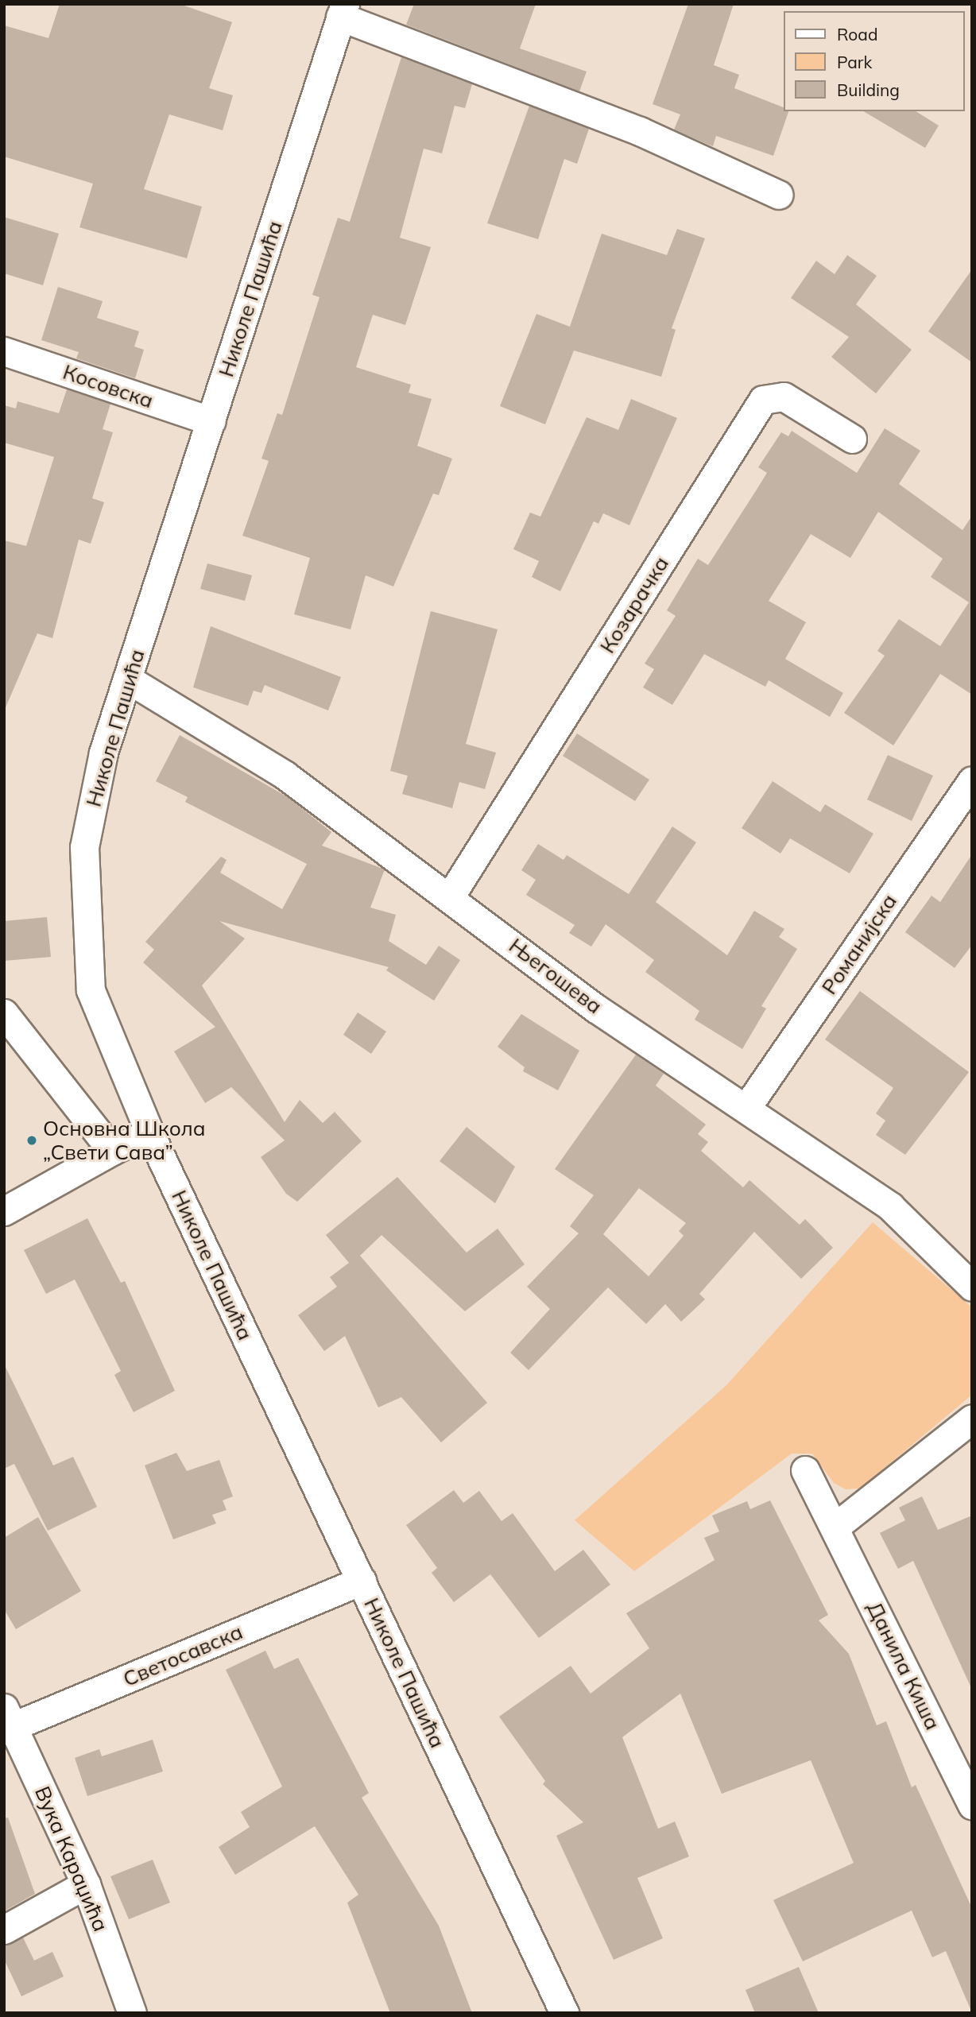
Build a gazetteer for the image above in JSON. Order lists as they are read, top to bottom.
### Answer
{
  "streets": {
    "street": [
      "Николе Пашића",
      "Косовска",
      "Козарачка",
      "Романијска",
      "Његошева",
      "Светосавска",
      "Данила Киша",
      "Вука Караџића"
    ]
  },
  "crossings": [
    ["Николе Пашића", "Косовска"],
    ["Николе Пашића", "Његошева"],
    ["Николе Пашића", "Светосавска"],
    ["Козарачка", "Његошева"],
    ["Романијска", "Његошева"],
    ["Светосавска", "Вука Караџића"]
  ],
  "places": ["Основна Школа „Свети Сава”"],
  "legend": ["Road", "Park", "Building"]
}
